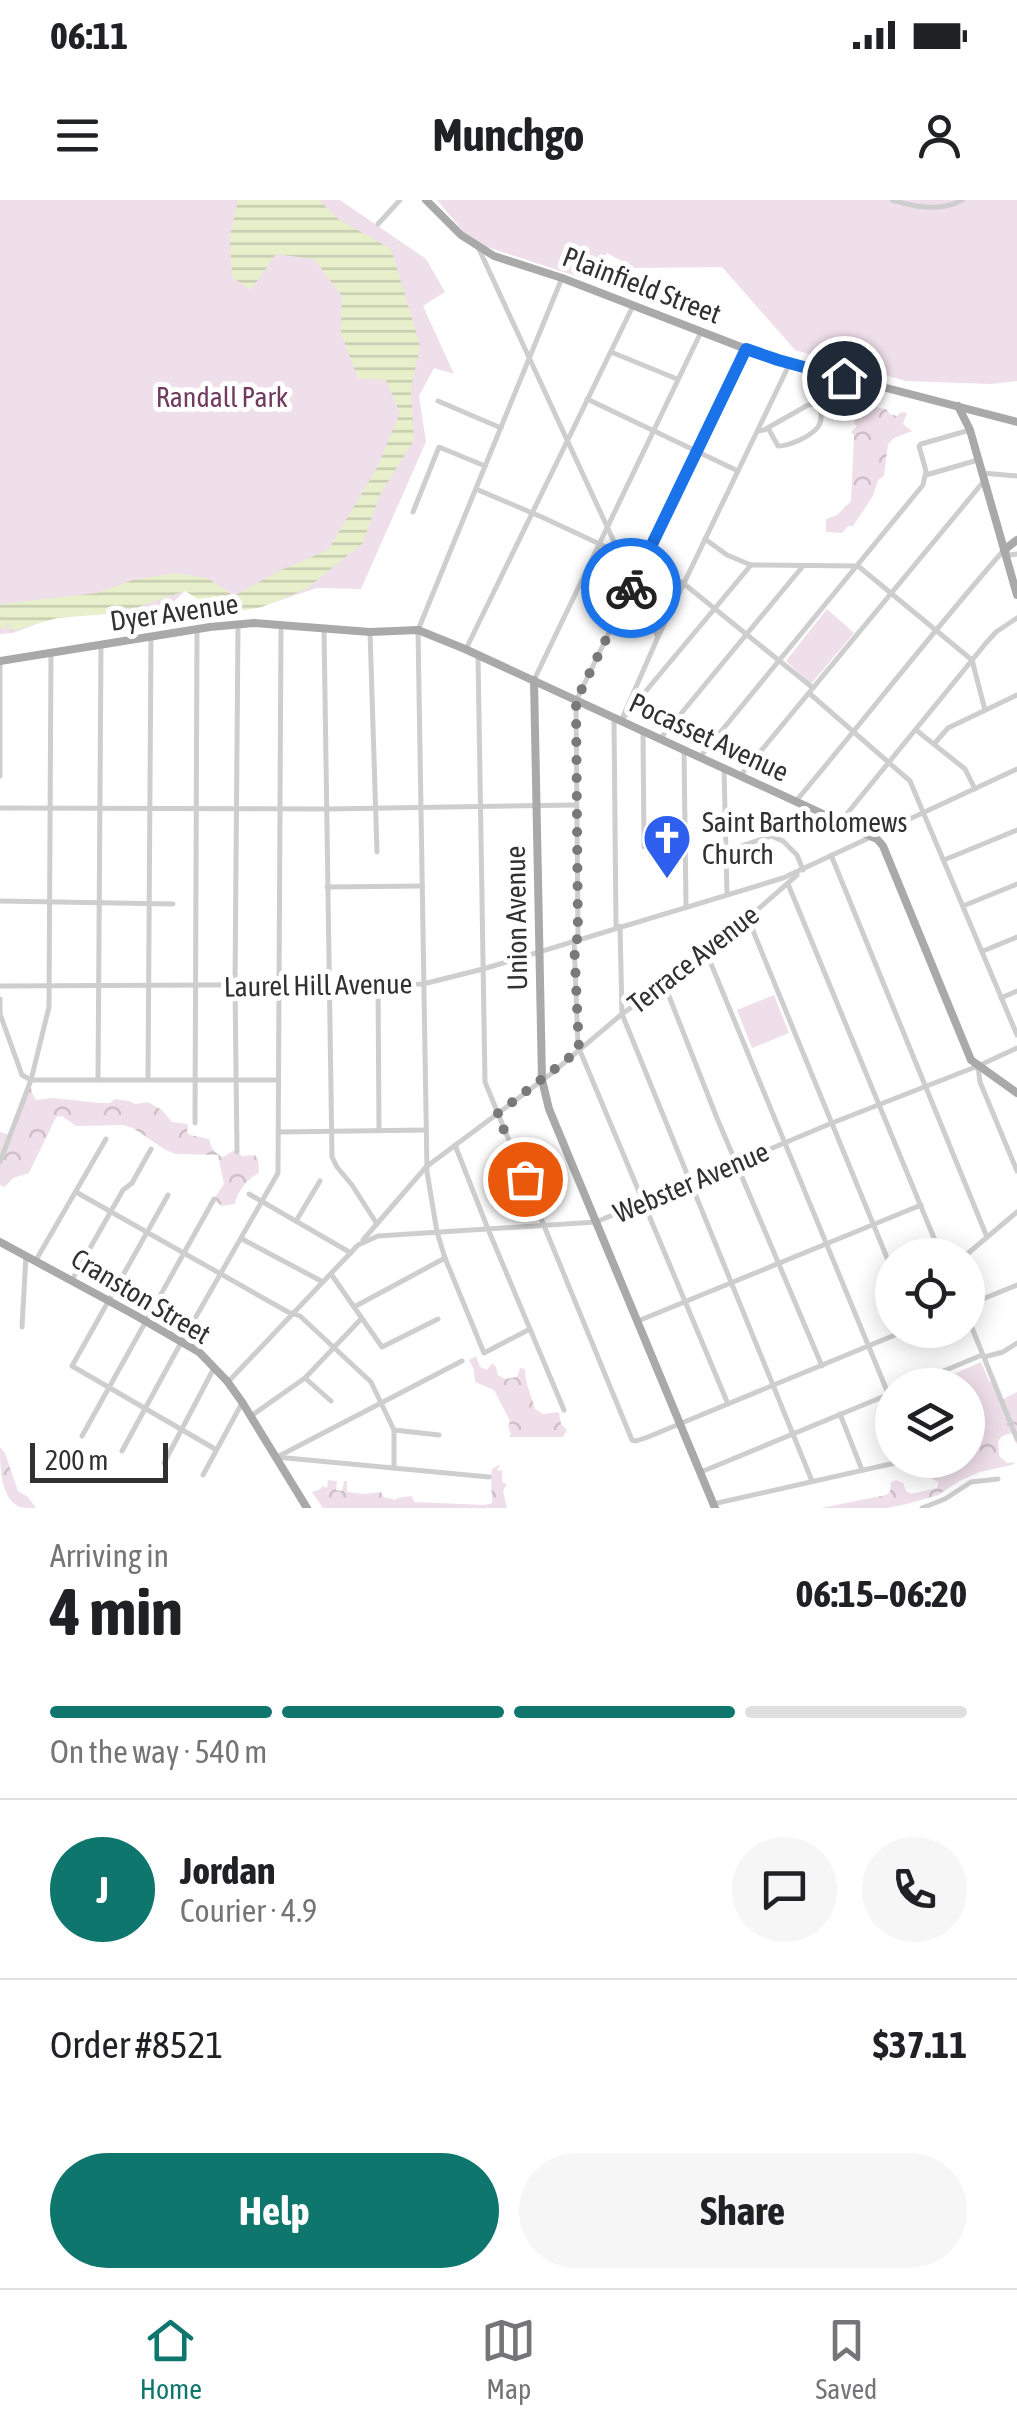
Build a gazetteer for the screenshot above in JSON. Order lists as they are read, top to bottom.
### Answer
{
  "streets": {
    "main road": [
      "Plainfield Street",
      "Dyer Avenue",
      "Pocasset Avenue",
      "Union Avenue",
      "Cranston Street"
    ],
    "street": ["Terrace Avenue", "Laurel Hill Avenue", "Webster Avenue"]
  },
  "crossings": [
    ["Plainfield Street", "Union Avenue"],
    ["Dyer Avenue", "Pocasset Avenue"],
    ["Pocasset Avenue", "Union Avenue"],
    ["Pocasset Avenue", "Laurel Hill Avenue"],
    ["Union Avenue", "Terrace Avenue"],
    ["Union Avenue", "Laurel Hill Avenue"],
    ["Union Avenue", "Webster Avenue"],
    ["Terrace Avenue", "Laurel Hill Avenue"],
    ["Terrace Avenue", "Webster Avenue"]
  ],
  "parks": ["Randall Park"],
  "places": {
    "church": ["Saint Bartholomews Church"]
  },
  "scale_bar": "200 m",
  "page": {
    "status": "06:11",
    "header": "Munchgo",
    "scale": "200 m",
    "heading": ["4 min", "Arriving in", "06:15–06:20"],
    "panel": [
      "Jordan",
      "Courier · 4.9",
      "Order #8521",
      "$37.11"
    ],
    "bar": "On the way · 540 m",
    "round": "J",
    "buttons": ["Help", "Share"],
    "tabs": ["Home", "Map", "Saved"]
  }
}
